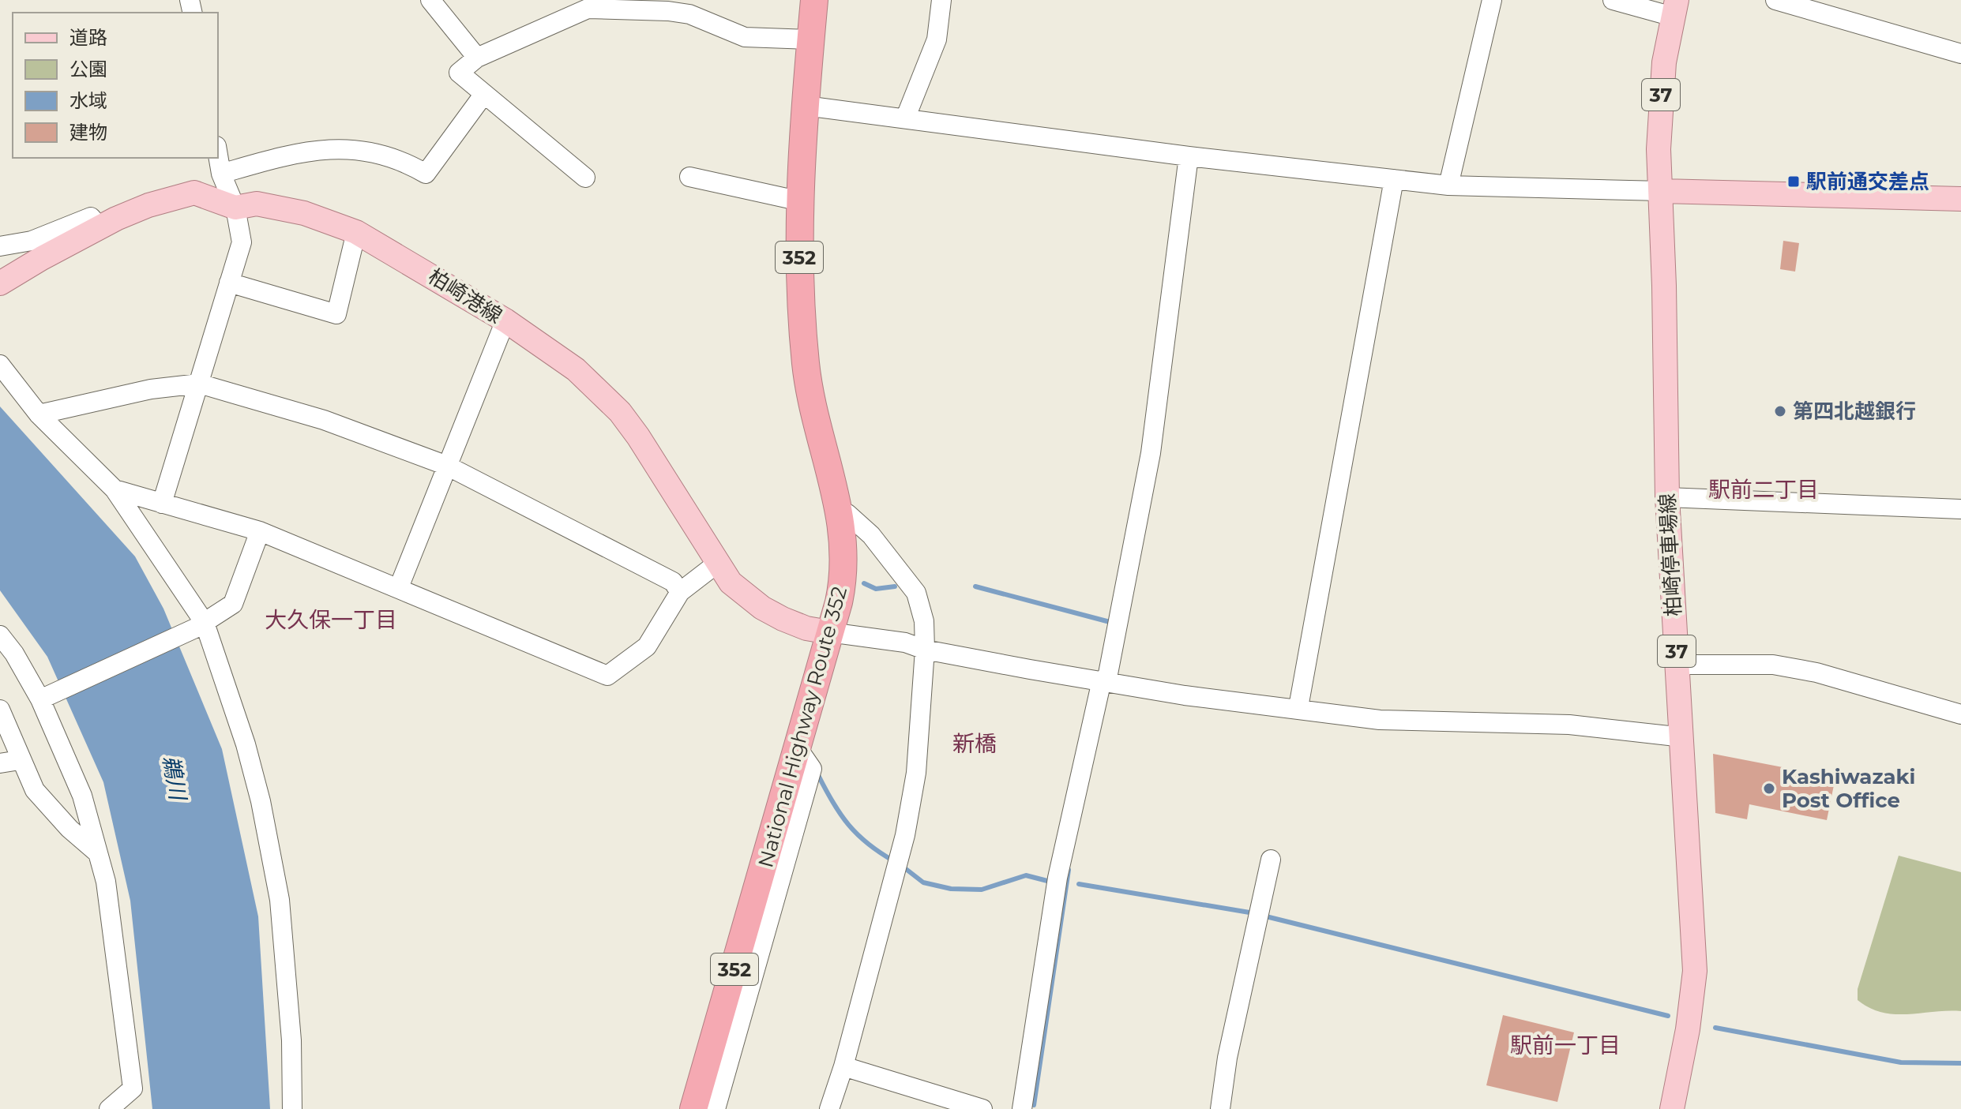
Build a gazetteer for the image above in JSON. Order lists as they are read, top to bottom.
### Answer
{
  "streets": {
    "highway": ["352", "National Highway Route 352"],
    "main road": ["37", "柏崎港線", "柏崎停車場線"]
  },
  "crossings": [
    ["柏崎港線", "National Highway Route 352"]
  ],
  "districts": [
    "駅前二丁目",
    "大久保一丁目",
    "新橋",
    "駅前一丁目"
  ],
  "water": ["鵜川"],
  "places": {
    "transit": ["駅前通交差点"],
    "other": ["第四北越銀行", "Kashiwazaki Post Office"]
  },
  "legend": [
    "道路",
    "公園",
    "水域",
    "建物"
  ]
}
